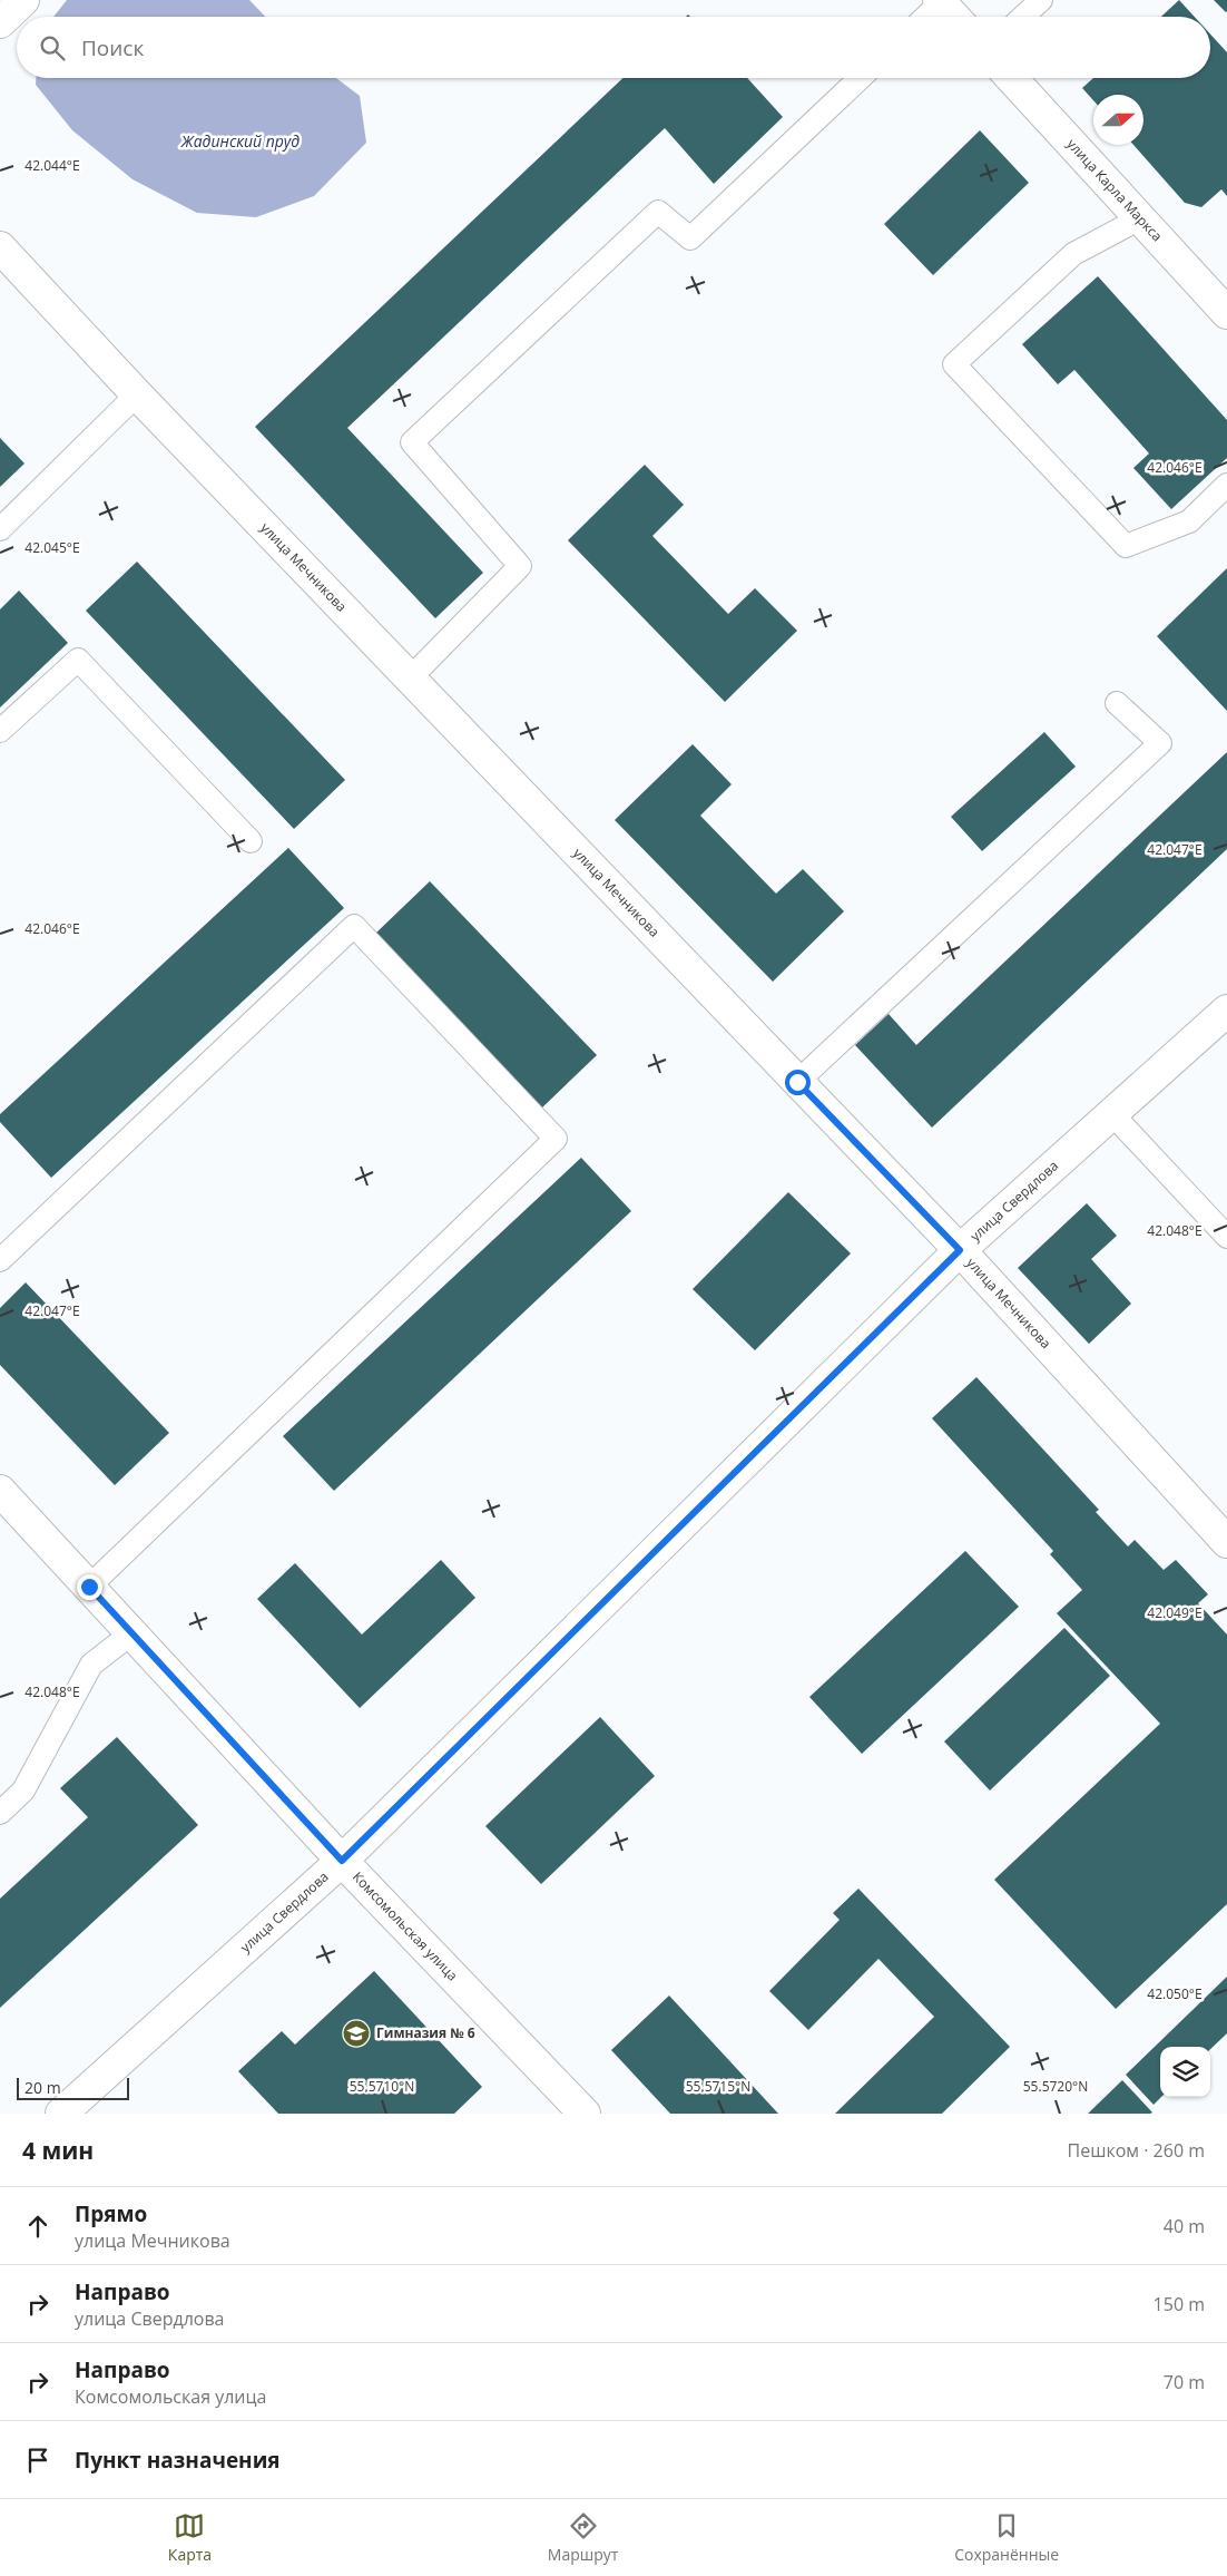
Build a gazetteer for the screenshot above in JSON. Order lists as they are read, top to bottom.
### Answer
{
  "streets": {
    "street": [
      "улица Карла Маркса",
      "улица Мечникова",
      "улица Свердлова",
      "Комсомольская улица"
    ]
  },
  "crossings": [
    ["улица Мечникова", "улица Свердлова"],
    ["улица Свердлова", "Комсомольская улица"]
  ],
  "water": ["Жадинский пруд"],
  "places": {
    "school or university": ["Гимназия № 6"]
  },
  "scale_bar": "20 m",
  "north": "right",
  "page": {
    "search": "Поиск",
    "scale": "20 m",
    "heading": ["4 мин", "Пешком · 260 m"],
    "list": [
      ["Прямо", "улица Мечникова", "40 m"],
      ["Направо", "улица Свердлова", "150 m"],
      ["Направо", "Комсомольская улица", "70 m"],
      "Пункт назначения"
    ],
    "nav": ["Карта", "Маршрут", "Сохранённые"]
  },
  "coordinates": [
    "42.044°E",
    "42.046°E",
    "42.045°E",
    "42.047°E",
    "42.048°E",
    "42.049°E",
    "42.050°E",
    "55.5710°N",
    "55.5715°N",
    "55.5720°N"
  ]
}
